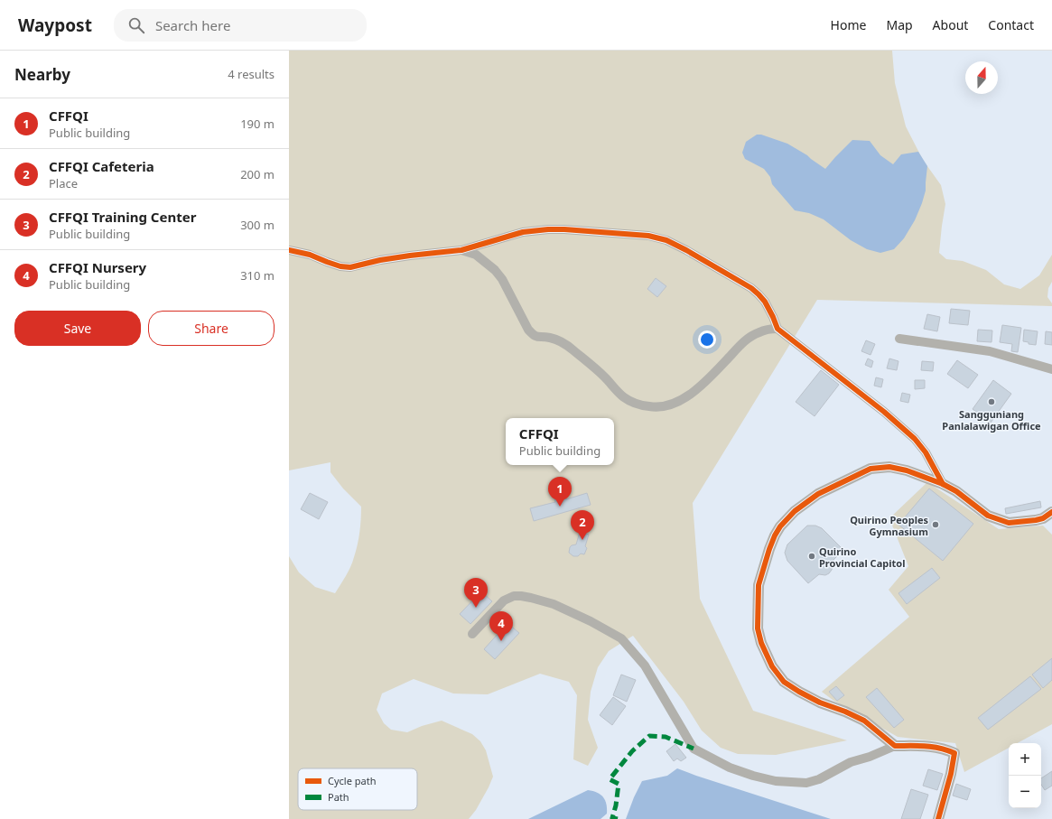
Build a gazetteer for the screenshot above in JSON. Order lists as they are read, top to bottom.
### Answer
{
  "places": ["Sangguniang Panlalawigan Office", "Quirino Peoples Gymnasium", "Quirino Provincial Capitol"],
  "legend": ["Cycle path", "Path"],
  "north": "top",
  "page": {
    "header": "Waypost",
    "search": "Search here",
    "nav": [
      "Home",
      "Map",
      "About",
      "Contact"
    ],
    "heading": ["Nearby", "4 results"],
    "list": [
      {
        "mark": "1",
        "name": "CFFQI",
        "note": "Public building",
        "value": "190 m"
      },
      {
        "mark": "2",
        "name": "CFFQI Cafeteria",
        "note": "Place",
        "value": "200 m"
      },
      {
        "mark": "3",
        "name": "CFFQI Training Center",
        "note": "Public building",
        "value": "300 m"
      },
      {
        "mark": "4",
        "name": "CFFQI Nursery",
        "note": "Public building",
        "value": "310 m"
      }
    ],
    "buttons": ["Save", "Share"],
    "popup": ["CFFQI", "Public building"],
    "pins": [
      "1",
      "2",
      "3",
      "4"
    ],
    "map_buttons": ["+", "−"]
  }
}
